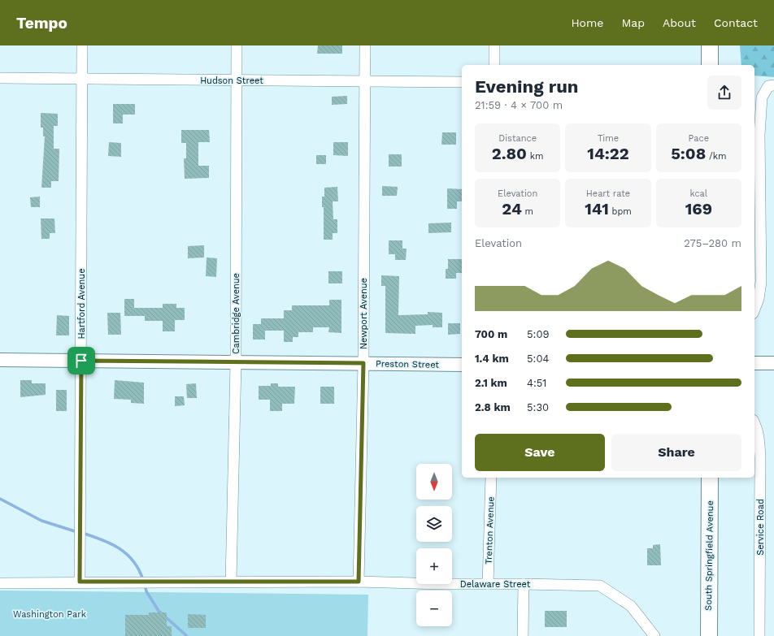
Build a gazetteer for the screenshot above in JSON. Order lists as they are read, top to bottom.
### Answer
{
  "streets": {
    "main road": ["South Springfield Avenue"],
    "street": [
      "Hudson Street",
      "Hartford Avenue",
      "Cambridge Avenue",
      "Newport Avenue",
      "Preston Street",
      "Service Road",
      "Trenton Avenue",
      "Delaware Street"
    ]
  },
  "crossings": [
    ["Hudson Street", "Hartford Avenue"],
    ["Hudson Street", "Cambridge Avenue"],
    ["Hudson Street", "Newport Avenue"],
    ["Hartford Avenue", "Preston Street"],
    ["Hartford Avenue", "Delaware Street"],
    ["Cambridge Avenue", "Preston Street"],
    ["Cambridge Avenue", "Delaware Street"],
    ["Newport Avenue", "Preston Street"],
    ["Newport Avenue", "Delaware Street"],
    ["Trenton Avenue", "Delaware Street"]
  ],
  "parks": ["Washington Park"],
  "north": "bottom",
  "page": {
    "header": "Tempo",
    "nav": [
      "Home",
      "Map",
      "About",
      "Contact"
    ],
    "heading": ["Evening run", "21:59 · 4 × 700 m"],
    "stats": [
      ["Distance", "2.80 km"],
      ["Time", "14:22"],
      ["Pace", "5:08 /km"],
      ["Elevation", "24 m"],
      ["Heart rate", "141 bpm"],
      ["kcal", "169"]
    ],
    "chart": ["Elevation", "275–280 m"],
    "list": [
      {
        "name": "700 m",
        "note": "5:09"
      },
      {
        "name": "1.4 km",
        "note": "5:04"
      },
      {
        "name": "2.1 km",
        "note": "4:51"
      },
      {
        "name": "2.8 km",
        "note": "5:30"
      }
    ],
    "buttons": ["Save", "Share"],
    "map_buttons": ["+", "−"]
  }
}
